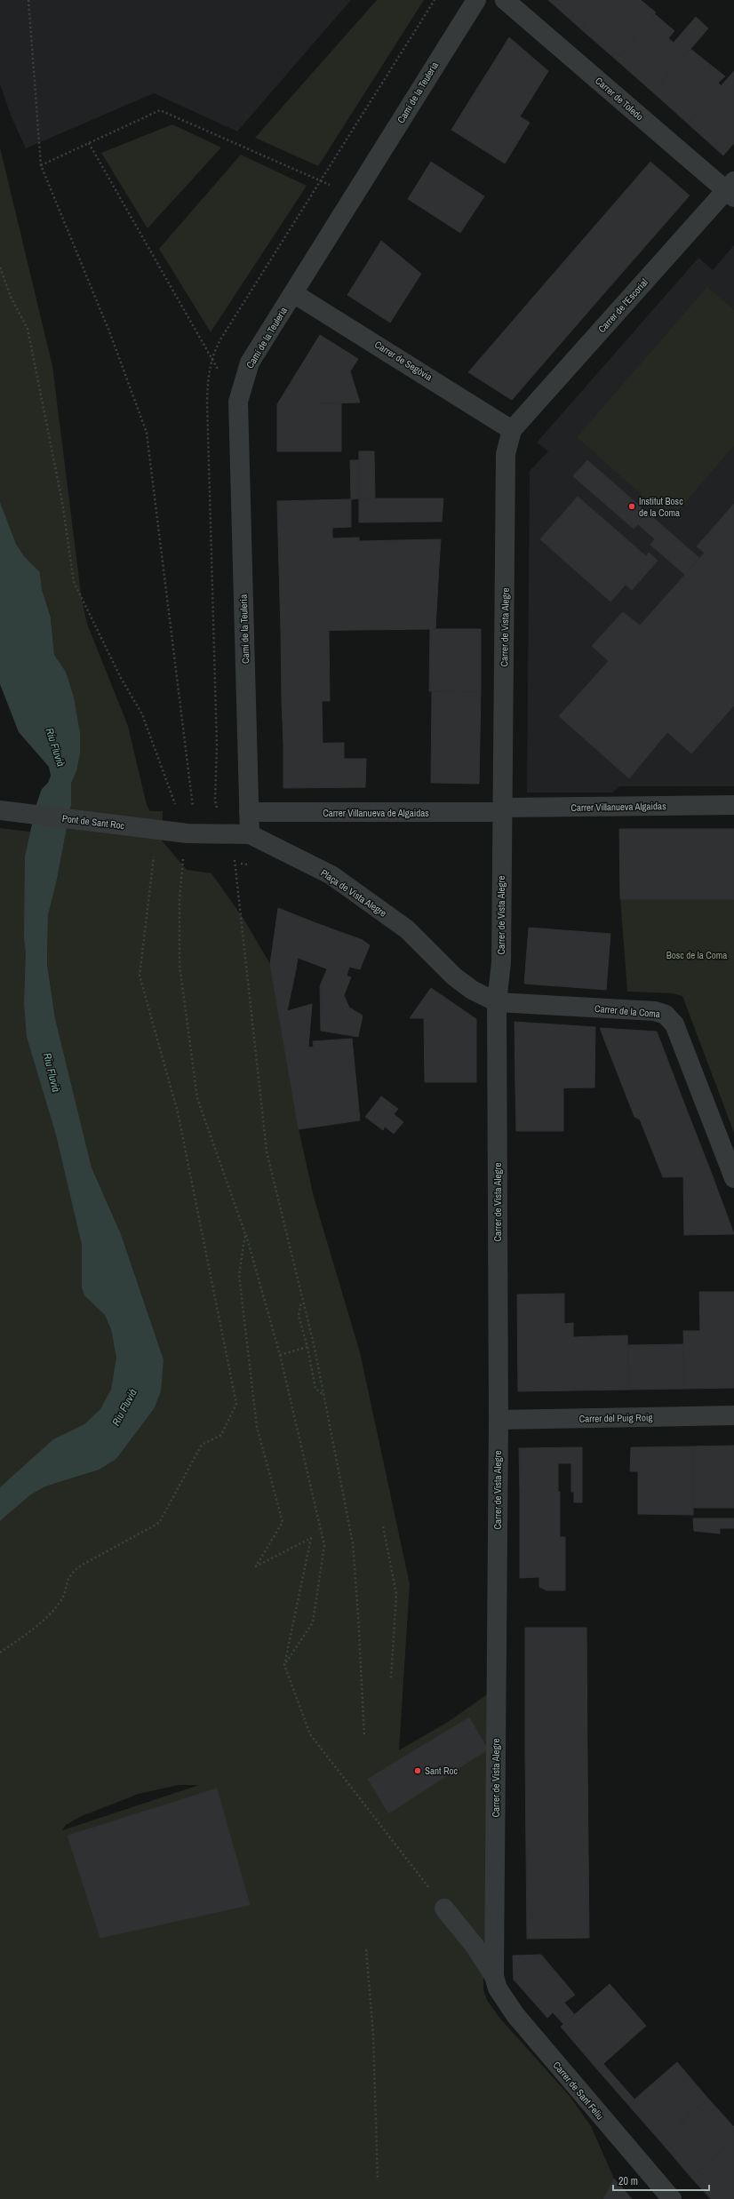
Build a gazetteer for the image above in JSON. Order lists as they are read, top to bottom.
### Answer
{
  "streets": {
    "street": [
      "Camí de la Teuleria",
      "Carrer de Toledo",
      "Carrer de l'Escorial",
      "Carrer de Segòvia",
      "Carrer de Vista Alegre",
      "Carrer Villanueva Algaidas",
      "Carrer Villanueva de Algaidas",
      "Pont de Sant Roc",
      "Plaça de Vista Alegre",
      "Carrer de la Coma",
      "Carrer del Puig Roig",
      "Carrer de Sant Feliu"
    ]
  },
  "crossings": [
    ["Camí de la Teuleria", "Carrer de Segòvia"],
    ["Camí de la Teuleria", "Carrer Villanueva de Algaidas"],
    ["Camí de la Teuleria", "Plaça de Vista Alegre"],
    ["Carrer de Toledo", "Carrer de l'Escorial"],
    ["Carrer de l'Escorial", "Carrer de Segòvia"],
    ["Carrer de l'Escorial", "Carrer de Vista Alegre"],
    ["Carrer de Segòvia", "Carrer de Vista Alegre"],
    ["Carrer de Vista Alegre", "Carrer Villanueva Algaidas"],
    ["Carrer de Vista Alegre", "Carrer Villanueva de Algaidas"],
    ["Carrer de Vista Alegre", "Plaça de Vista Alegre"],
    ["Carrer de Vista Alegre", "Carrer de la Coma"],
    ["Carrer de Vista Alegre", "Carrer del Puig Roig"],
    ["Carrer de Vista Alegre", "Carrer de Sant Feliu"],
    ["Carrer Villanueva Algaidas", "Carrer Villanueva de Algaidas"],
    ["Pont de Sant Roc", "Plaça de Vista Alegre"],
    ["Plaça de Vista Alegre", "Carrer de la Coma"]
  ],
  "water": ["Riu Fluvià"],
  "parks": ["Bosc de la Coma"],
  "places": ["Institut Bosc de la Coma", "Sant Roc"],
  "scale_bar": "20 m"
}
